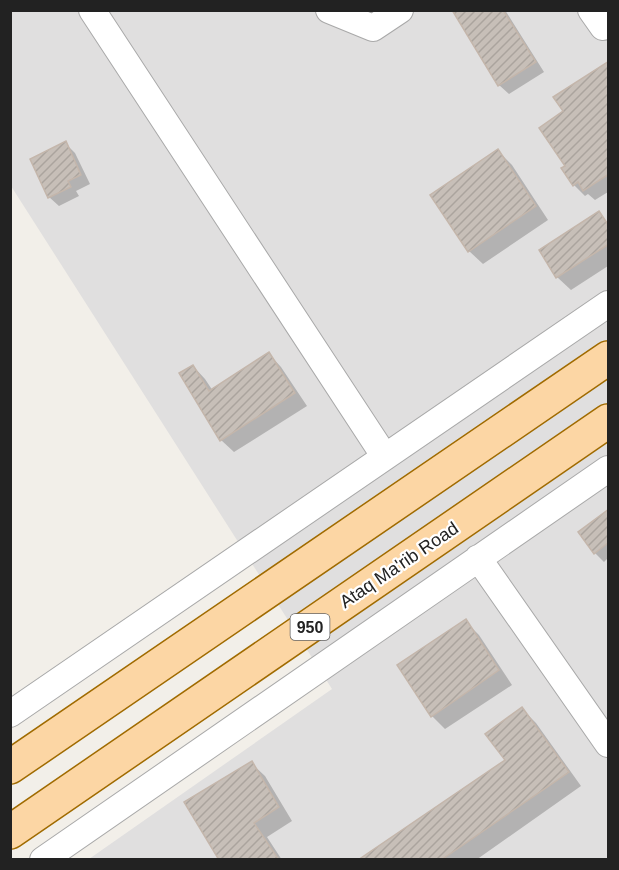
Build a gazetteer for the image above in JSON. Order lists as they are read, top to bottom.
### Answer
{
  "streets": {
    "main road": ["Ataq Ma'rib Road", "950"]
  }
}
